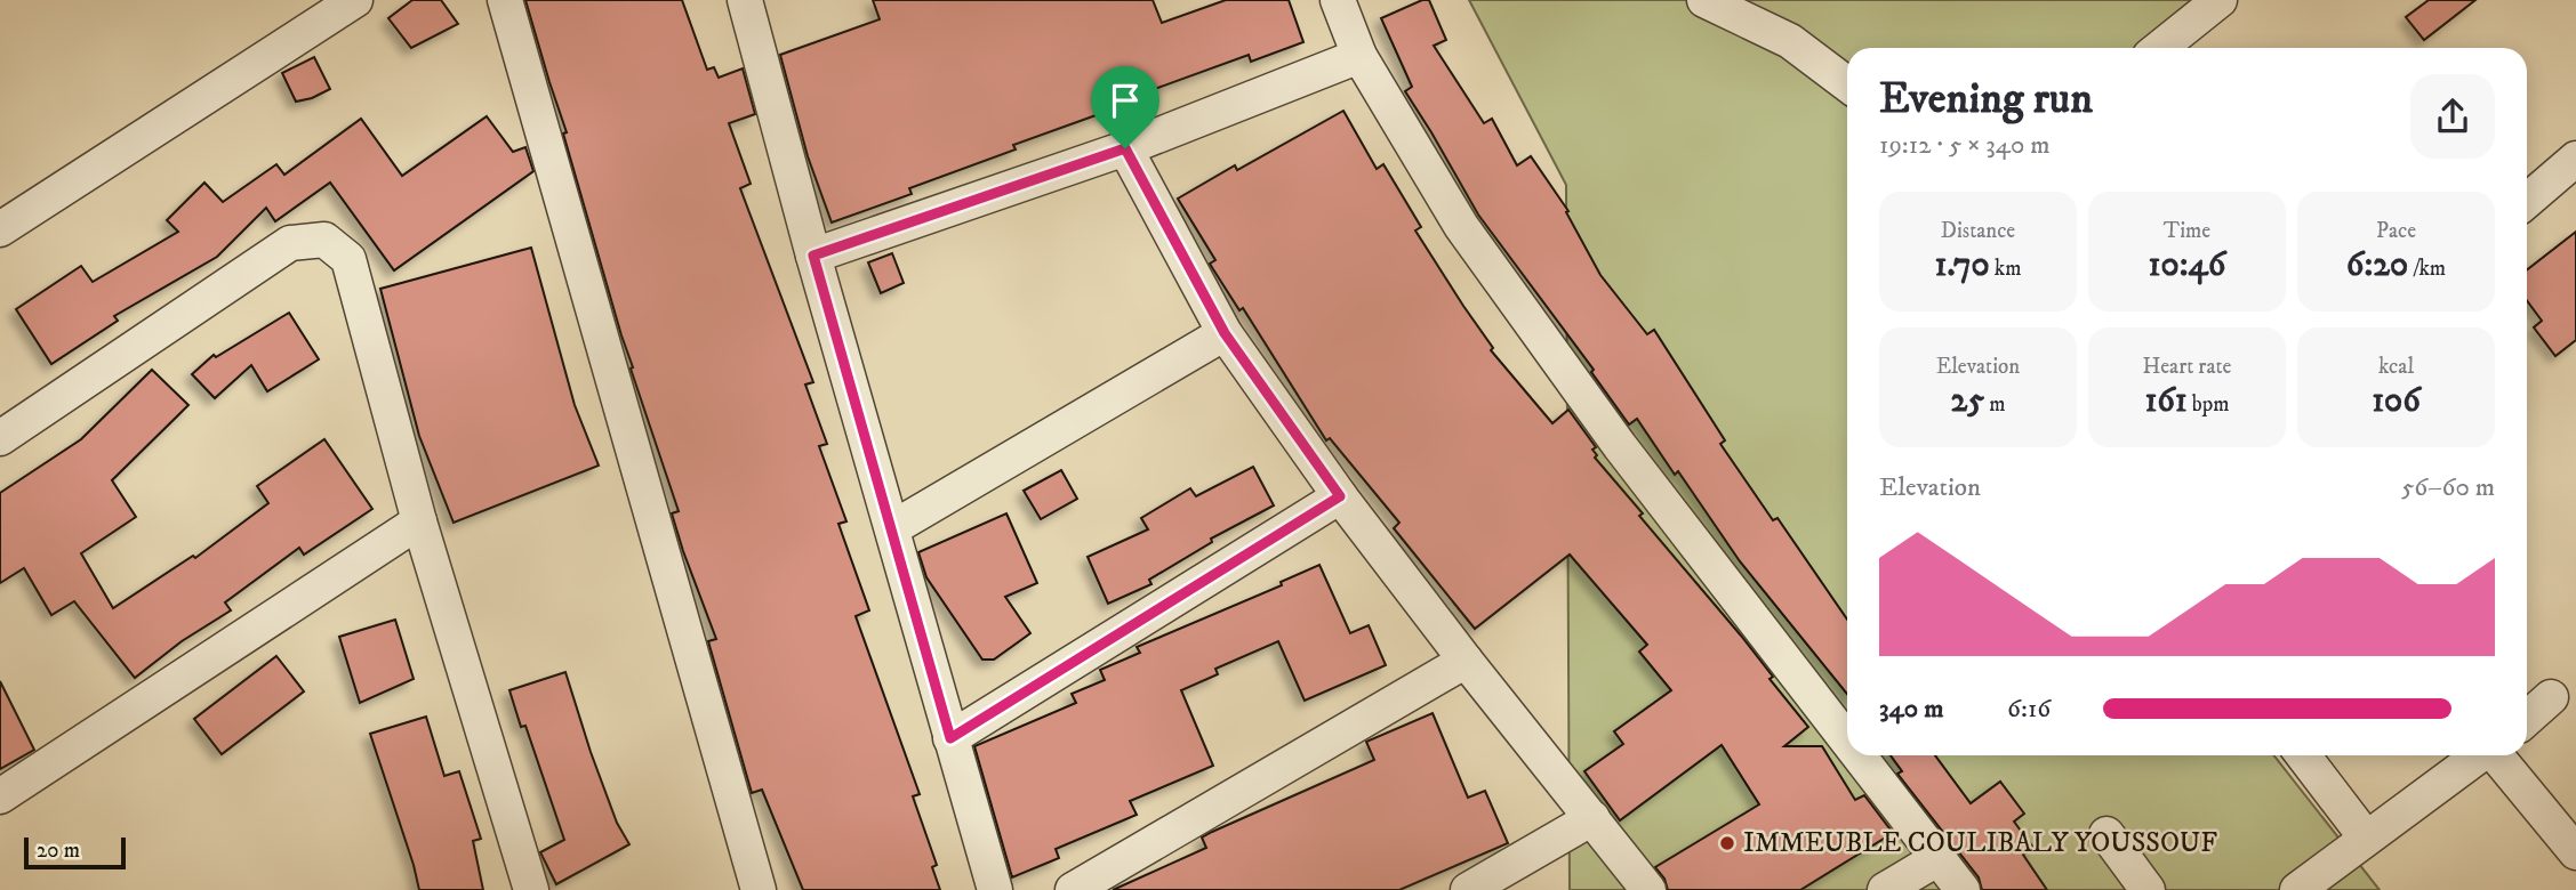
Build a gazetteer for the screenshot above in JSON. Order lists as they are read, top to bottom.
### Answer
{
  "places": ["IMMEUBLE COULIBALY YOUSSOUF"],
  "scale_bar": "20 m",
  "page": {
    "heading": ["Evening run", "19:12 · 5 × 340 m"],
    "stats": [
      ["Distance", "1.70 km"],
      ["Time", "10:46"],
      ["Pace", "6:20 /km"],
      ["Elevation", "25 m"],
      ["Heart rate", "161 bpm"],
      ["kcal", "106"]
    ],
    "chart": ["Elevation", "56–60 m"],
    "list": [
      {
        "name": "340 m",
        "note": "6:16"
      }
    ],
    "scale": "20 m"
  }
}
